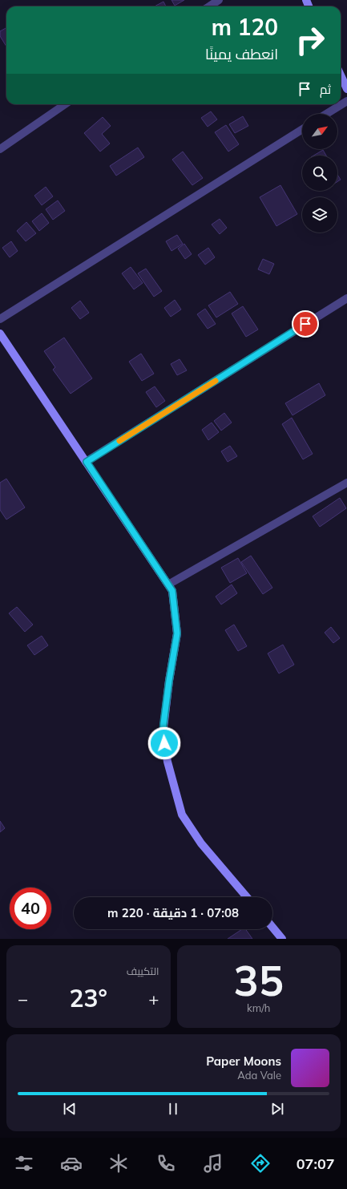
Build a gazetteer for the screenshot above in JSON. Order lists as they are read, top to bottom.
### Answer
{
  "north": "top right",
  "page": {
    "turn": ["120 m", "انعطف يمينًا"],
    "then": "ثم",
    "limit": "40",
    "trip": "07:08 · 1 دقيقة · 220 m",
    "tile": [
      ["35", "km/h"],
      "التكييف"
    ],
    "heat": ["−", "23°", "+"],
    "song": ["Paper Moons", "Ada Vale"],
    "tabs": "07:07"
  }
}
